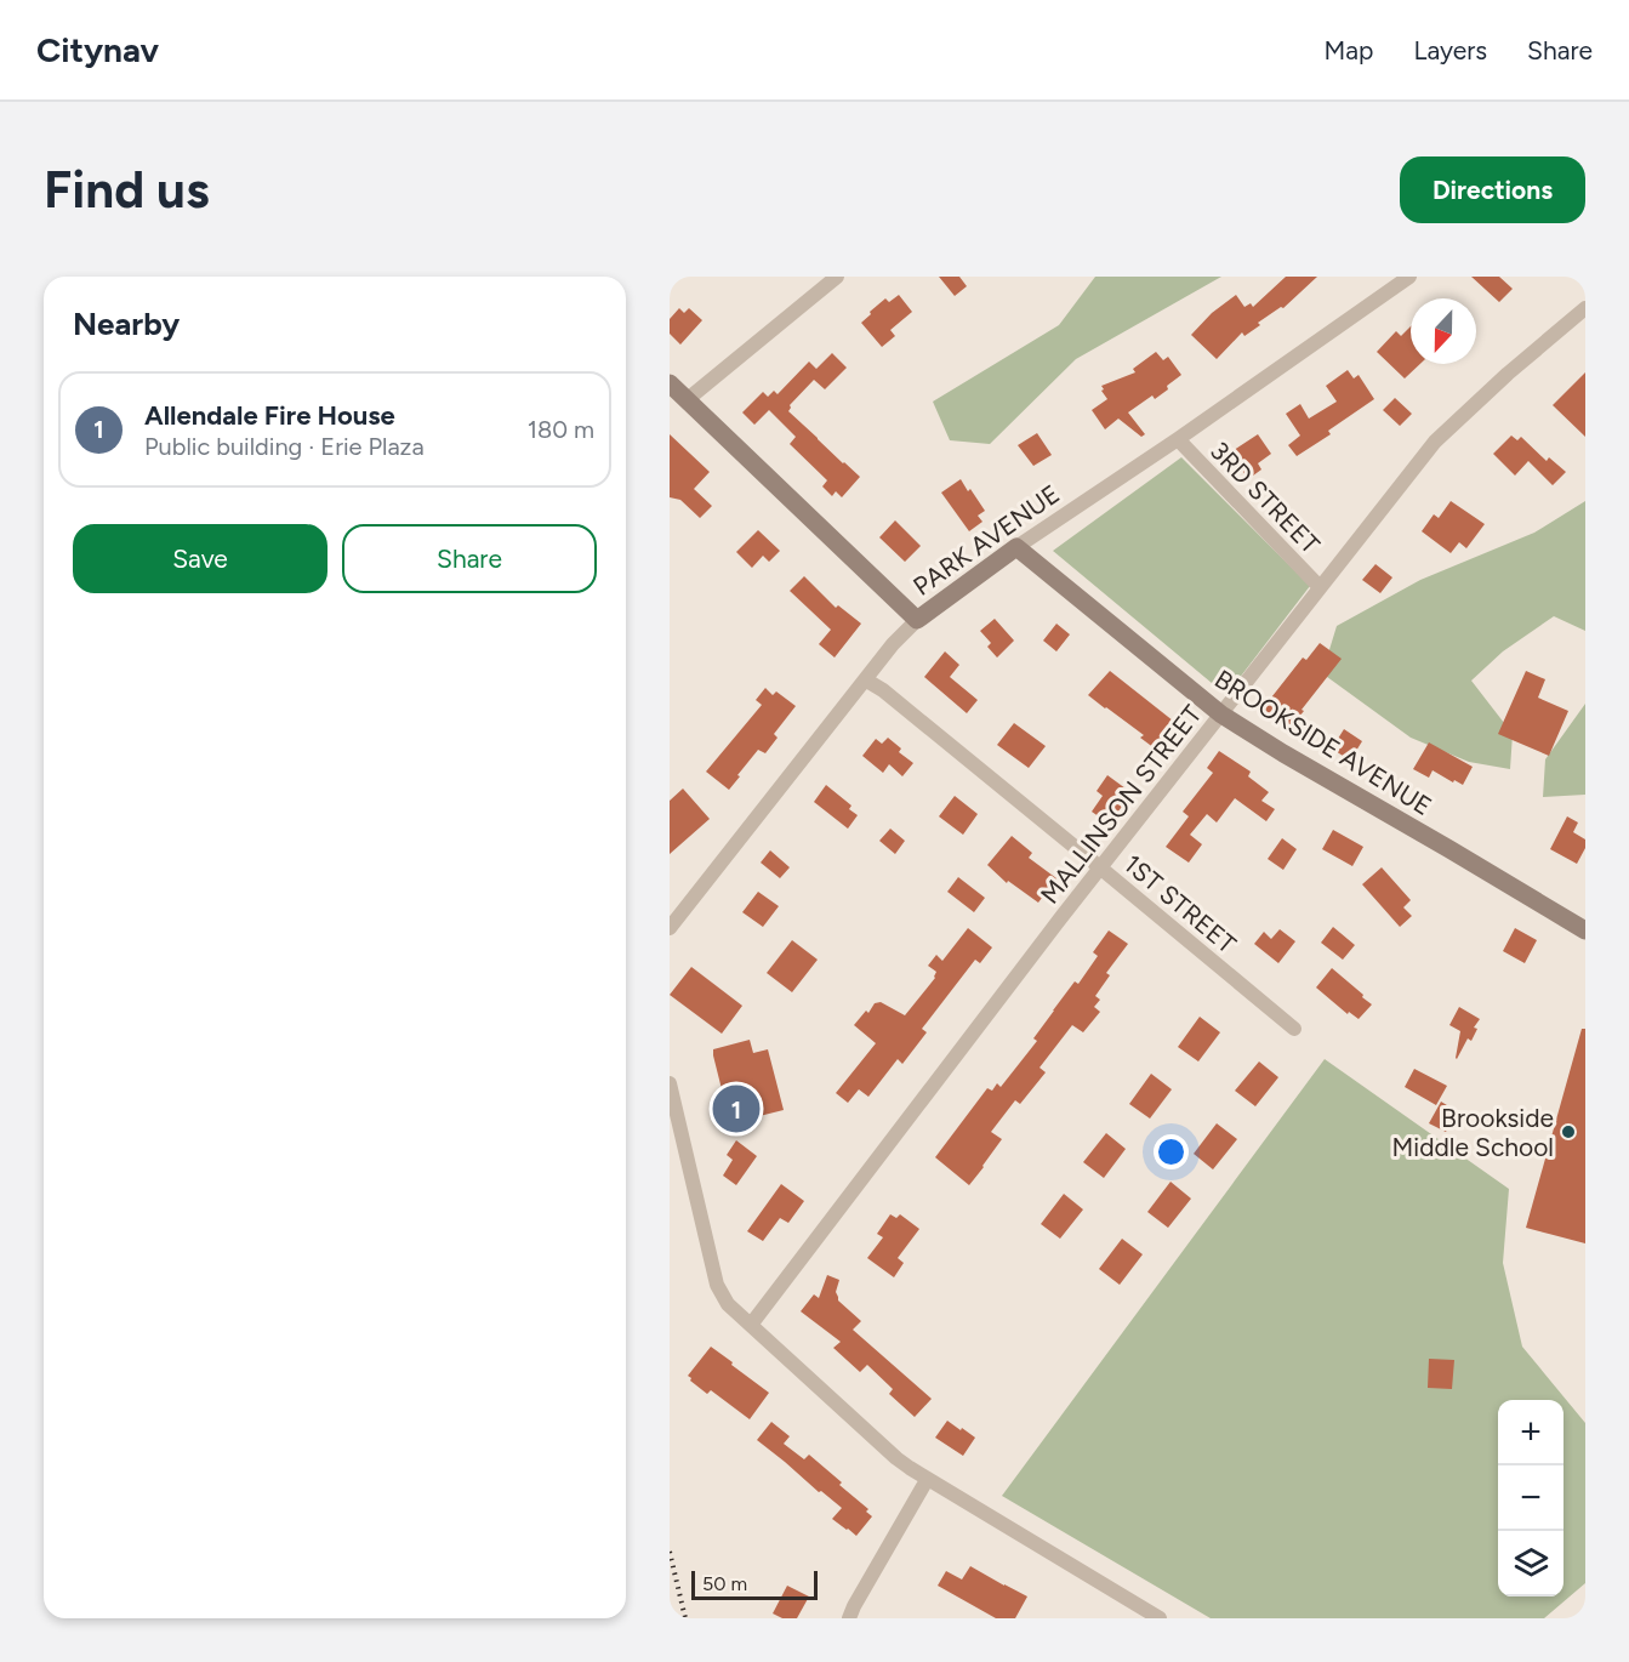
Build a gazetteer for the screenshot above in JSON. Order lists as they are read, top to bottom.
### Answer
{
  "streets": {
    "main road": ["PARK AVENUE", "BROOKSIDE AVENUE"],
    "street": ["3RD STREET", "MALLINSON STREET", "1ST STREET"]
  },
  "crossings": [
    ["3RD STREET", "PARK AVENUE"],
    ["3RD STREET", "MALLINSON STREET"],
    ["PARK AVENUE", "BROOKSIDE AVENUE"],
    ["PARK AVENUE", "1ST STREET"],
    ["BROOKSIDE AVENUE", "MALLINSON STREET"],
    ["MALLINSON STREET", "1ST STREET"]
  ],
  "places": ["Brookside Middle School"],
  "scale_bar": "50 m",
  "north": "bottom",
  "page": {
    "header": "Citynav",
    "nav": ["Map", "Layers", "Share"],
    "buttons": [
      "Directions",
      ["Save", "Share"]
    ],
    "title": "Find us",
    "heading": "Nearby",
    "list": [
      {
        "mark": "1",
        "name": "Allendale Fire House",
        "note": "Public building · Erie Plaza",
        "value": "180 m"
      }
    ],
    "pins": "1",
    "map_buttons": ["+", "−"],
    "scale": "50 m"
  }
}
